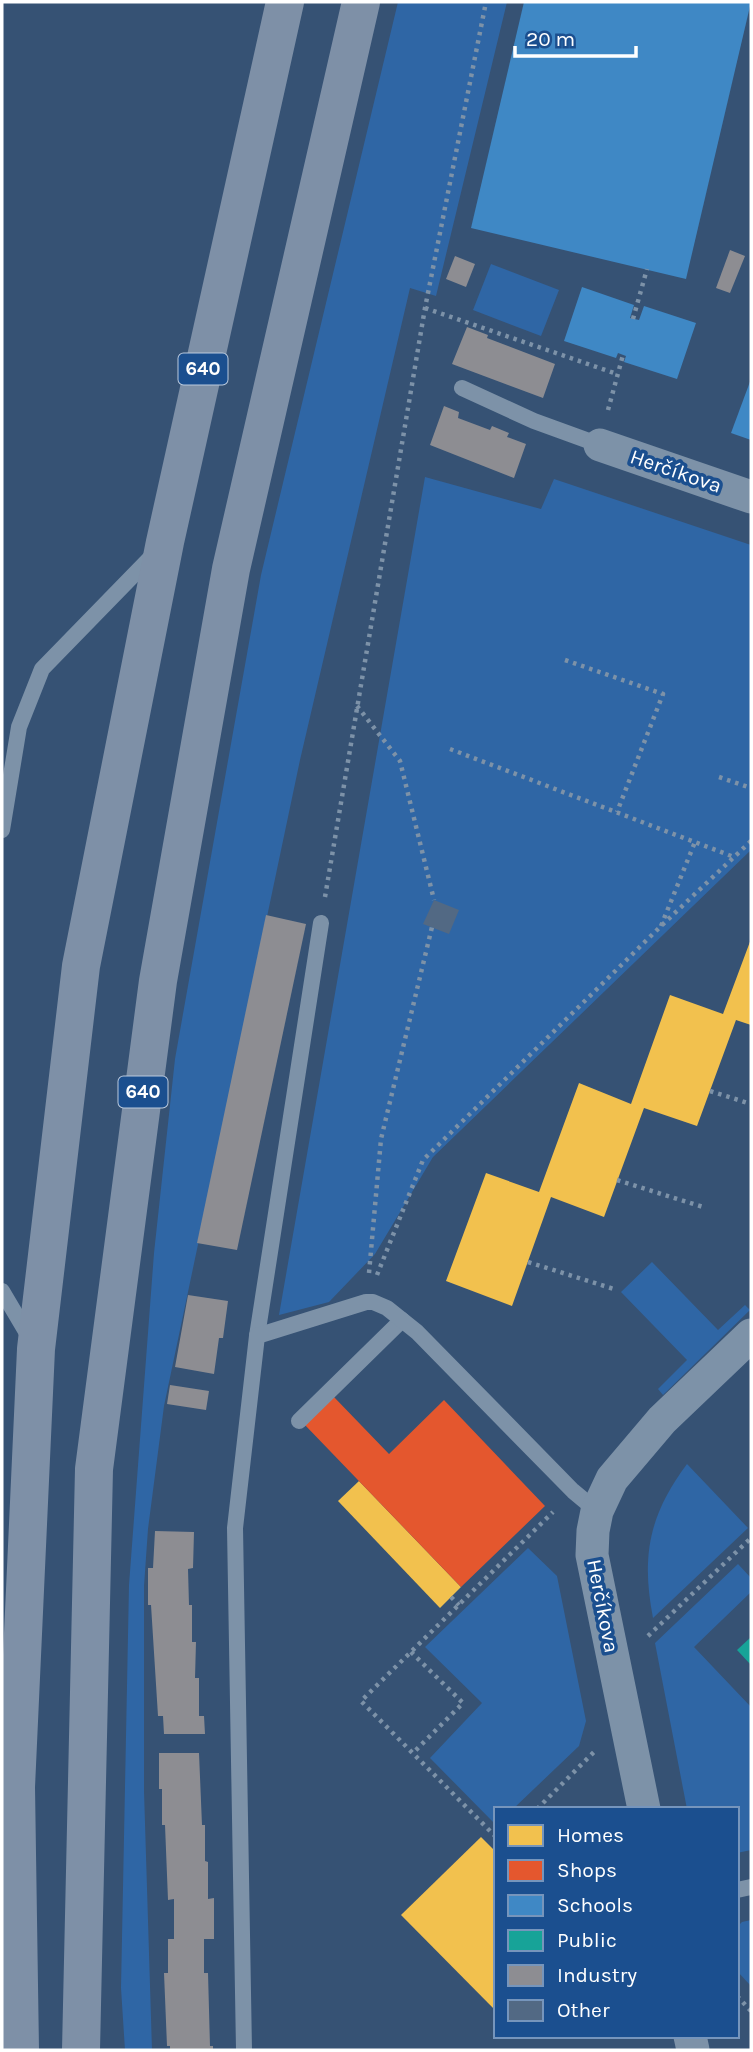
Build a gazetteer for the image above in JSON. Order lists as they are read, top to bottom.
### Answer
{
  "streets": {
    "highway": ["640"],
    "street": ["Herčíkova"]
  },
  "legend": [
    "Homes",
    "Shops",
    "Schools",
    "Public",
    "Industry",
    "Other"
  ],
  "scale_bar": "20 m"
}
